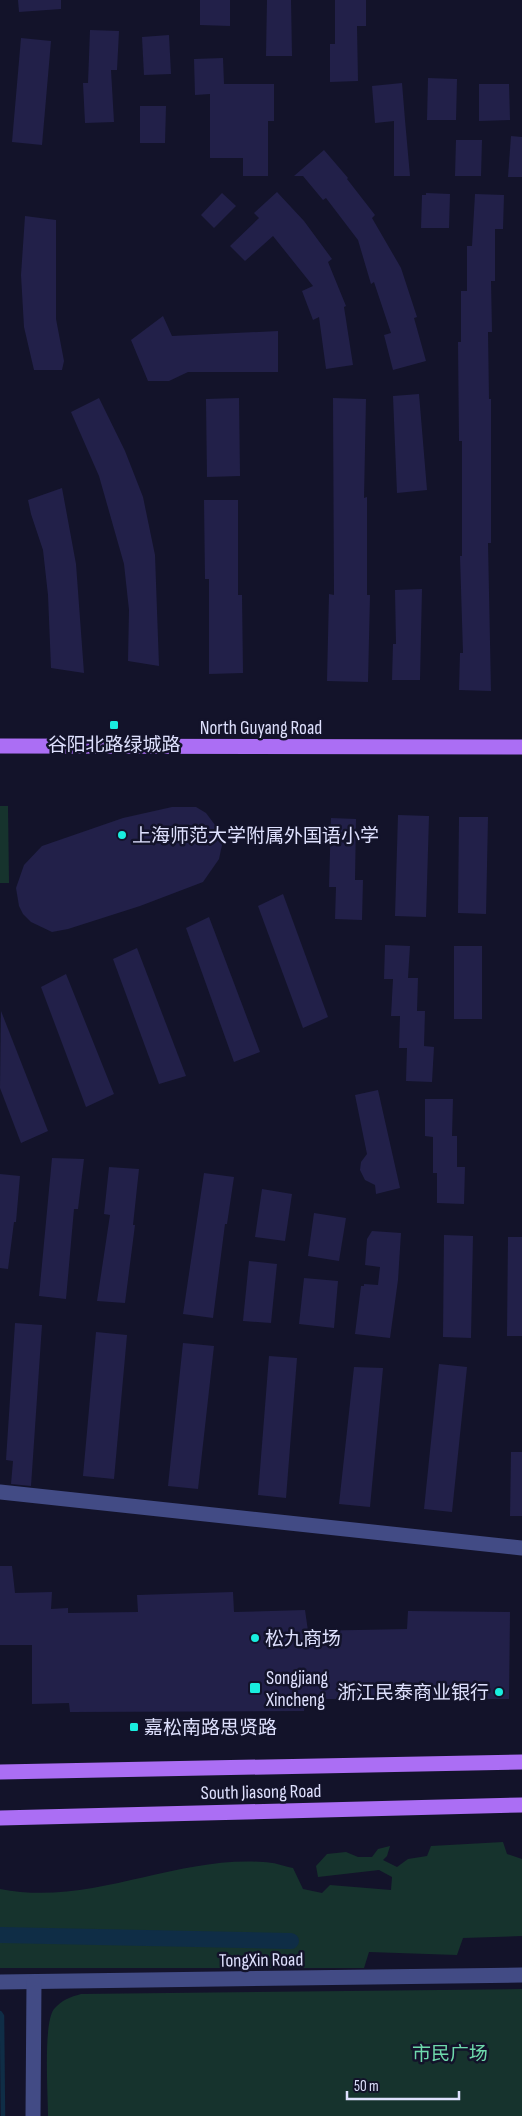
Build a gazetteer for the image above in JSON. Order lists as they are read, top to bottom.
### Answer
{
  "streets": {
    "main road": ["North Guyang Road", "South Jiasong Road"],
    "street": ["TongXin Road"]
  },
  "parks": ["市民广场"],
  "places": {
    "transit": ["谷阳北路绿城路", "Songjiang Xincheng", "嘉松南路思贤路"],
    "other": ["上海师范大学附属外国语小学", "松九商场", "浙江民泰商业银行"]
  },
  "scale_bar": "50 m"
}
